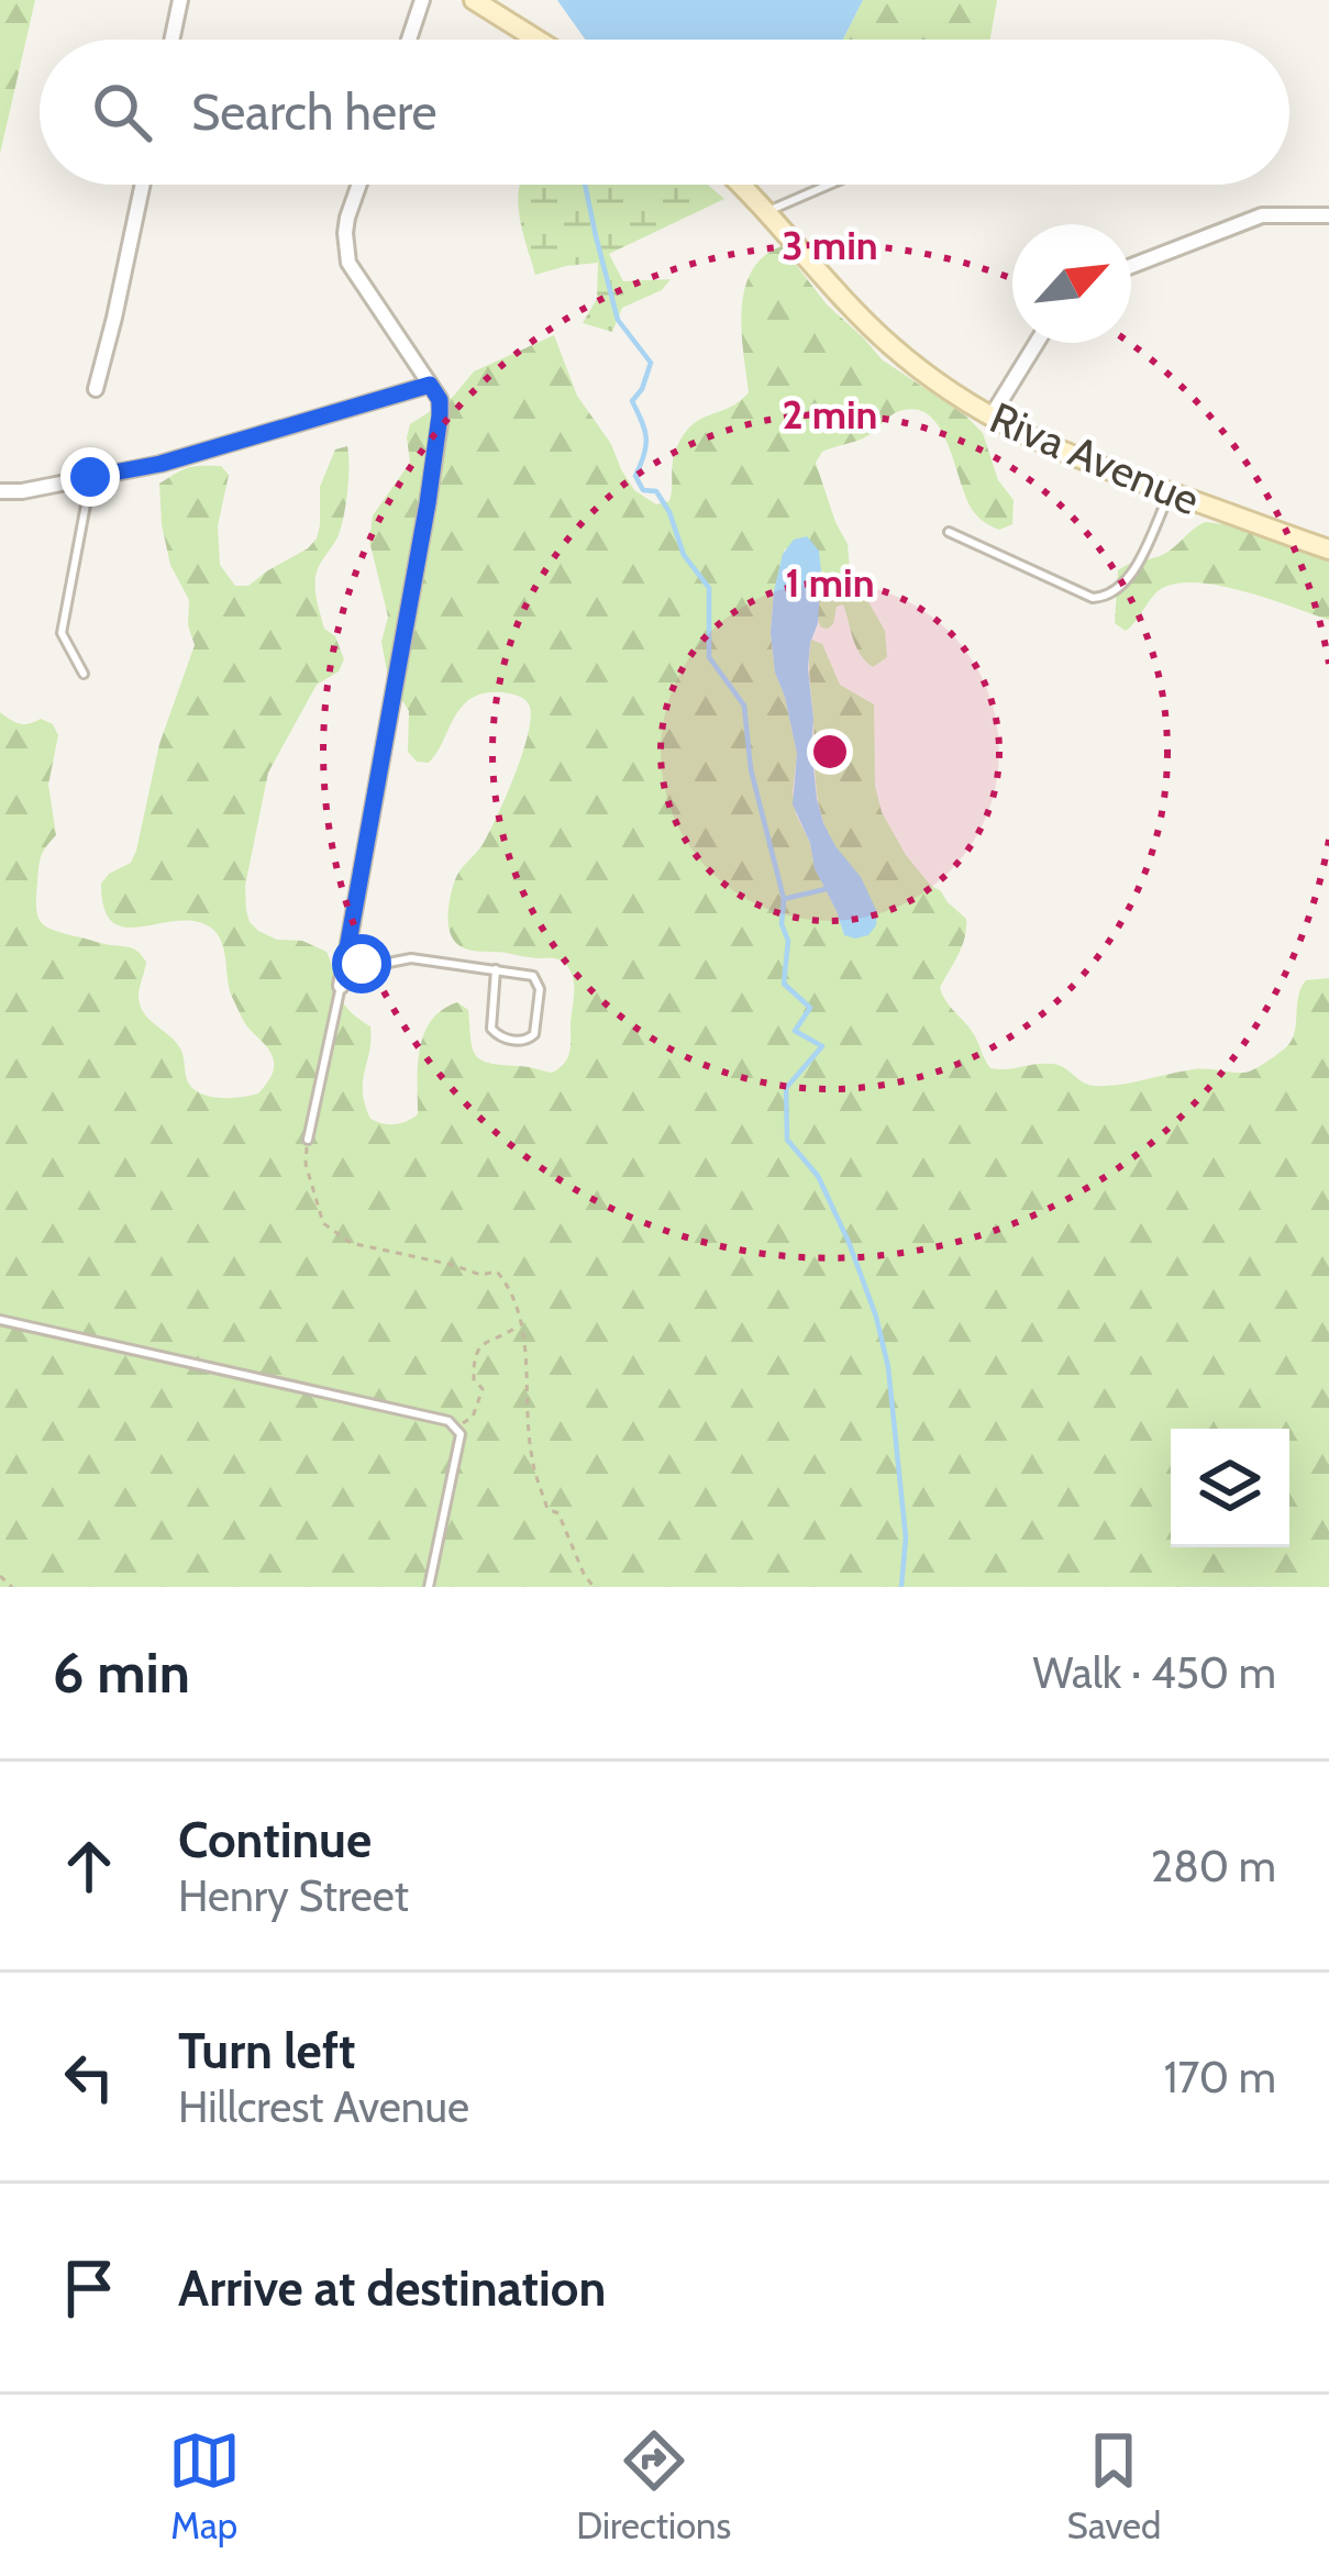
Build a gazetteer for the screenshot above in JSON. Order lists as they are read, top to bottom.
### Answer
{
  "streets": {
    "street": ["Riva Avenue"]
  },
  "north": "top right",
  "page": {
    "search": "Search here",
    "heading": ["6 min", "Walk · 450 m"],
    "list": [
      ["Continue", "Henry Street", "280 m"],
      ["Turn left", "Hillcrest Avenue", "170 m"],
      "Arrive at destination"
    ],
    "nav": ["Map", "Directions", "Saved"]
  },
  "rings": ["3 min", "2 min", "1 min"]
}
